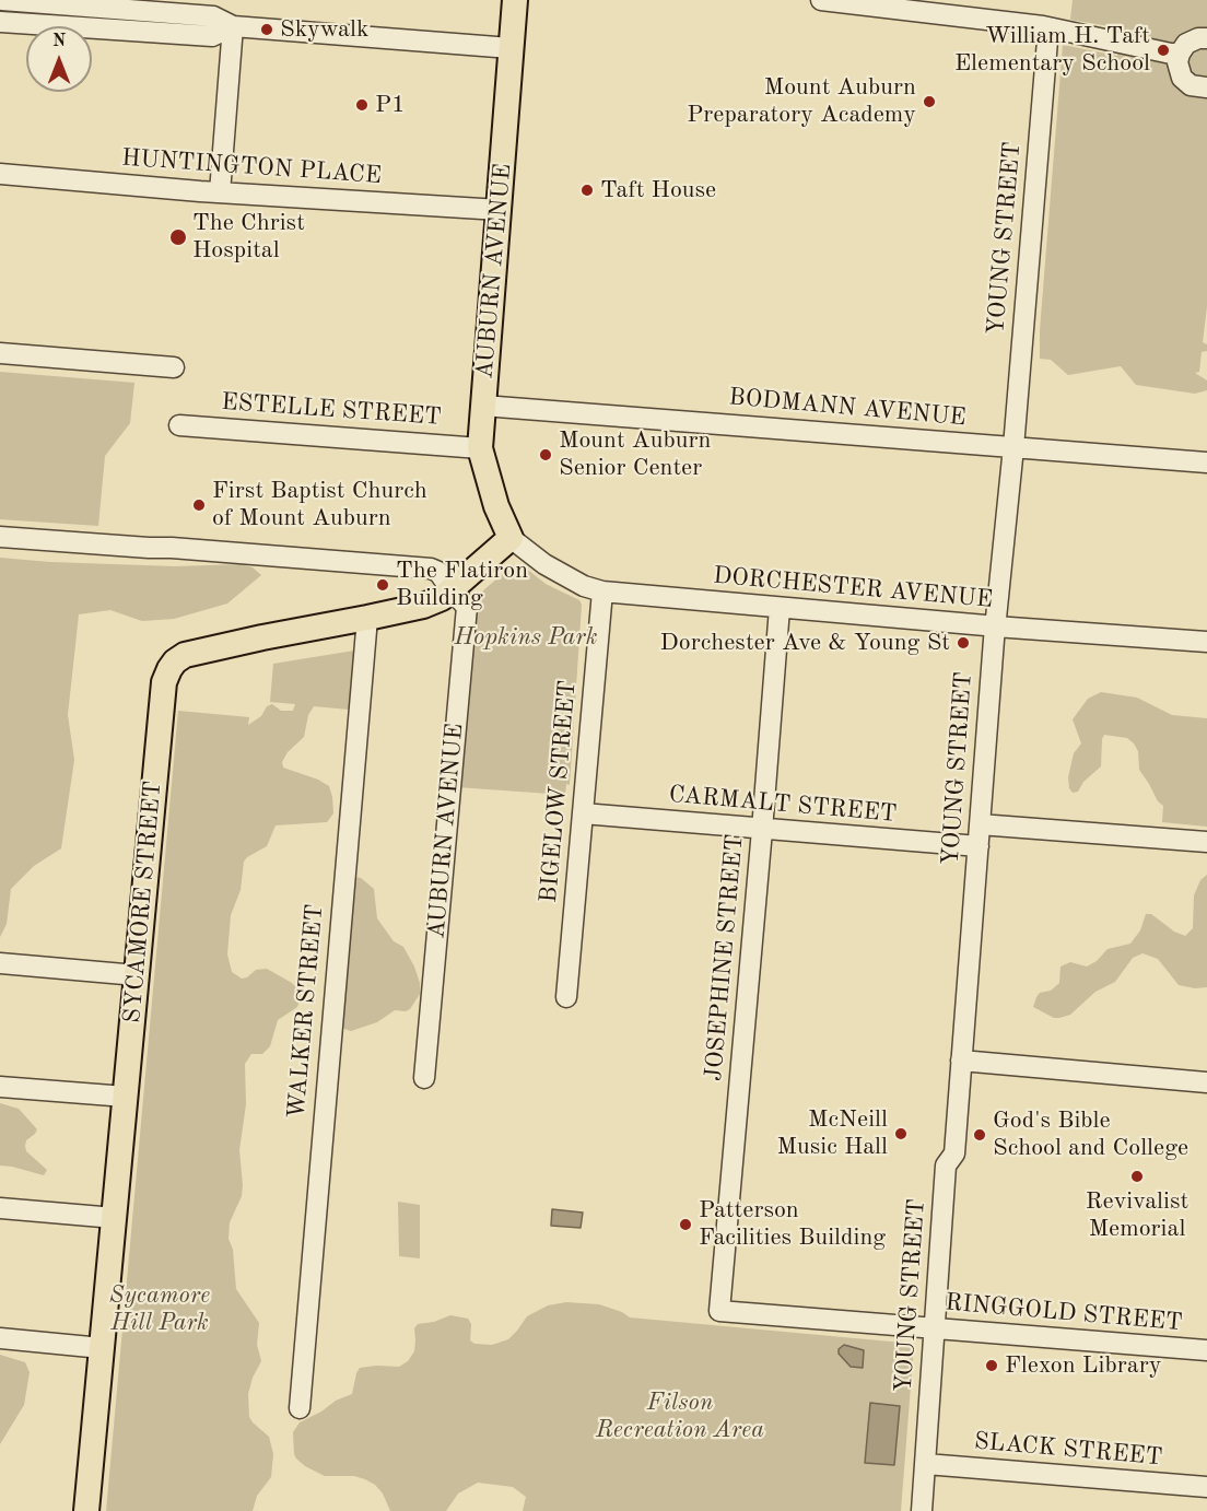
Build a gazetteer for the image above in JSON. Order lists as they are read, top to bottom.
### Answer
{
  "streets": {
    "main road": ["AUBURN AVENUE", "SYCAMORE STREET"],
    "street": [
      "HUNTINGTON PLACE",
      "YOUNG STREET",
      "BODMANN AVENUE",
      "ESTELLE STREET",
      "DORCHESTER AVENUE",
      "BIGELOW STREET",
      "CARMALT STREET",
      "JOSEPHINE STREET",
      "WALKER STREET",
      "RINGGOLD STREET",
      "SLACK STREET"
    ]
  },
  "crossings": [
    ["HUNTINGTON PLACE", "AUBURN AVENUE"],
    ["YOUNG STREET", "BODMANN AVENUE"],
    ["YOUNG STREET", "DORCHESTER AVENUE"],
    ["YOUNG STREET", "CARMALT STREET"],
    ["YOUNG STREET", "RINGGOLD STREET"],
    ["YOUNG STREET", "SLACK STREET"],
    ["AUBURN AVENUE", "BODMANN AVENUE"],
    ["AUBURN AVENUE", "ESTELLE STREET"],
    ["AUBURN AVENUE", "DORCHESTER AVENUE"],
    ["AUBURN AVENUE", "SYCAMORE STREET"],
    ["DORCHESTER AVENUE", "BIGELOW STREET"],
    ["DORCHESTER AVENUE", "SYCAMORE STREET"],
    ["DORCHESTER AVENUE", "JOSEPHINE STREET"],
    ["BIGELOW STREET", "CARMALT STREET"],
    ["CARMALT STREET", "JOSEPHINE STREET"],
    ["SYCAMORE STREET", "WALKER STREET"],
    ["JOSEPHINE STREET", "RINGGOLD STREET"]
  ],
  "parks": ["Hopkins Park", "Sycamore Hill Park", "Filson Recreation Area"],
  "places": [
    "Skywalk",
    "William H. Taft Elementary School",
    "Mount Auburn Preparatory Academy",
    "P1",
    "Taft House",
    "The Christ Hospital",
    "Mount Auburn Senior Center",
    "First Baptist Church of Mount Auburn",
    "The Flatiron Building",
    "Dorchester Ave & Young St",
    "McNeill Music Hall",
    "God's Bible School and College",
    "Revivalist Memorial",
    "Patterson Facilities Building",
    "Flexon Library"
  ],
  "north": "top"
}
